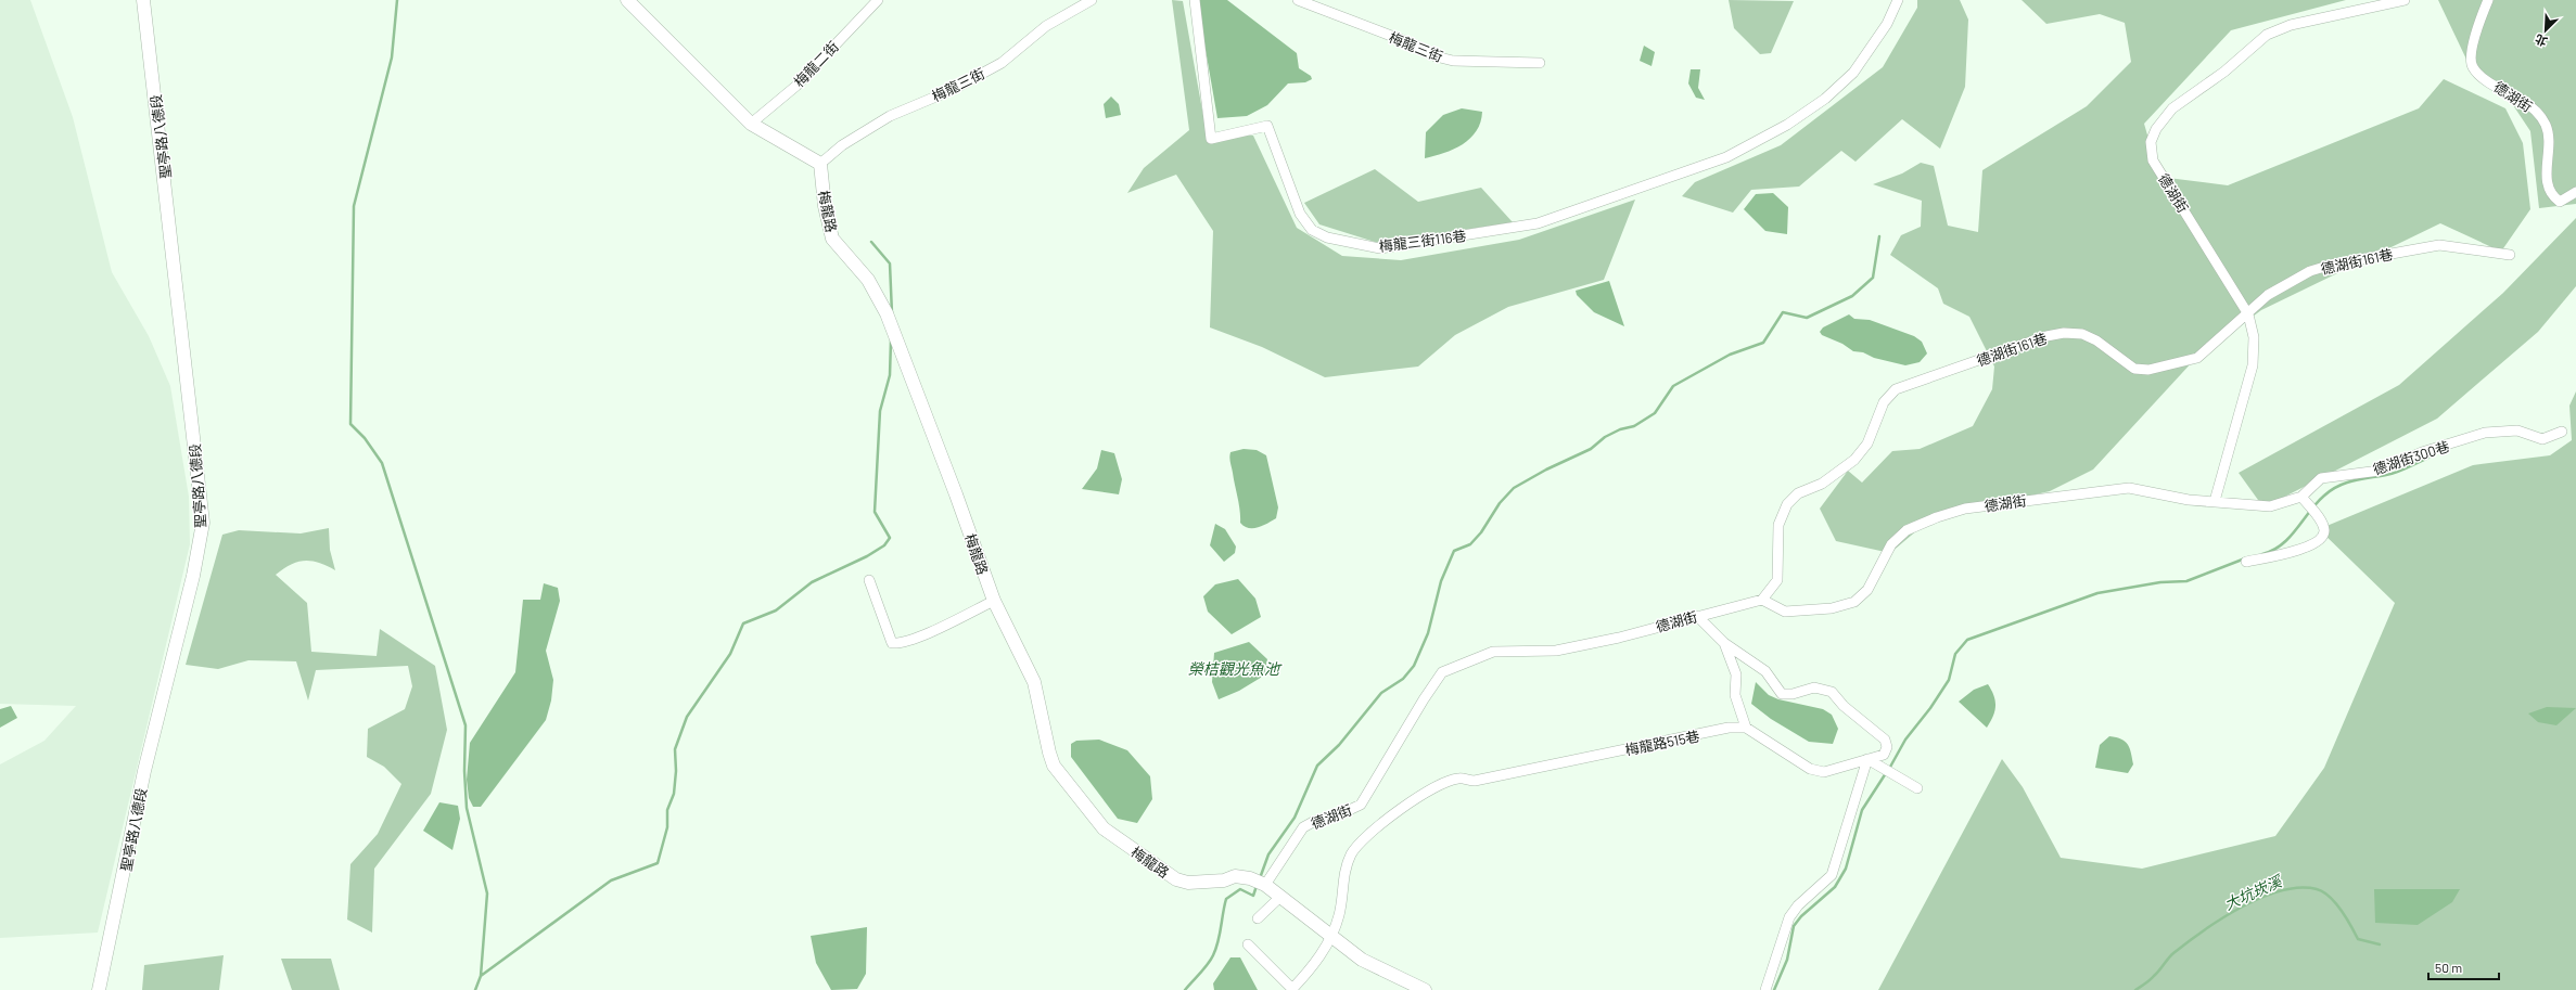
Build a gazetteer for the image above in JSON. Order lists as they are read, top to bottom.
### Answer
{
  "streets": {
    "street": [
      "梅龍三街",
      "梅龍二街",
      "德湖街",
      "聖亭路八德段",
      "梅龍路",
      "梅龍三街116巷",
      "德湖街161巷",
      "德湖街300巷",
      "梅龍路515巷"
    ]
  },
  "crossings": [
    ["梅龍三街", "梅龍路"],
    ["德湖街", "梅龍路"],
    ["德湖街", "德湖街161巷"],
    ["德湖街", "德湖街300巷"]
  ],
  "water": ["榮桔觀光魚池˙", "大坑崁溪"],
  "scale_bar": "50 m",
  "north": "bottom left"
}
